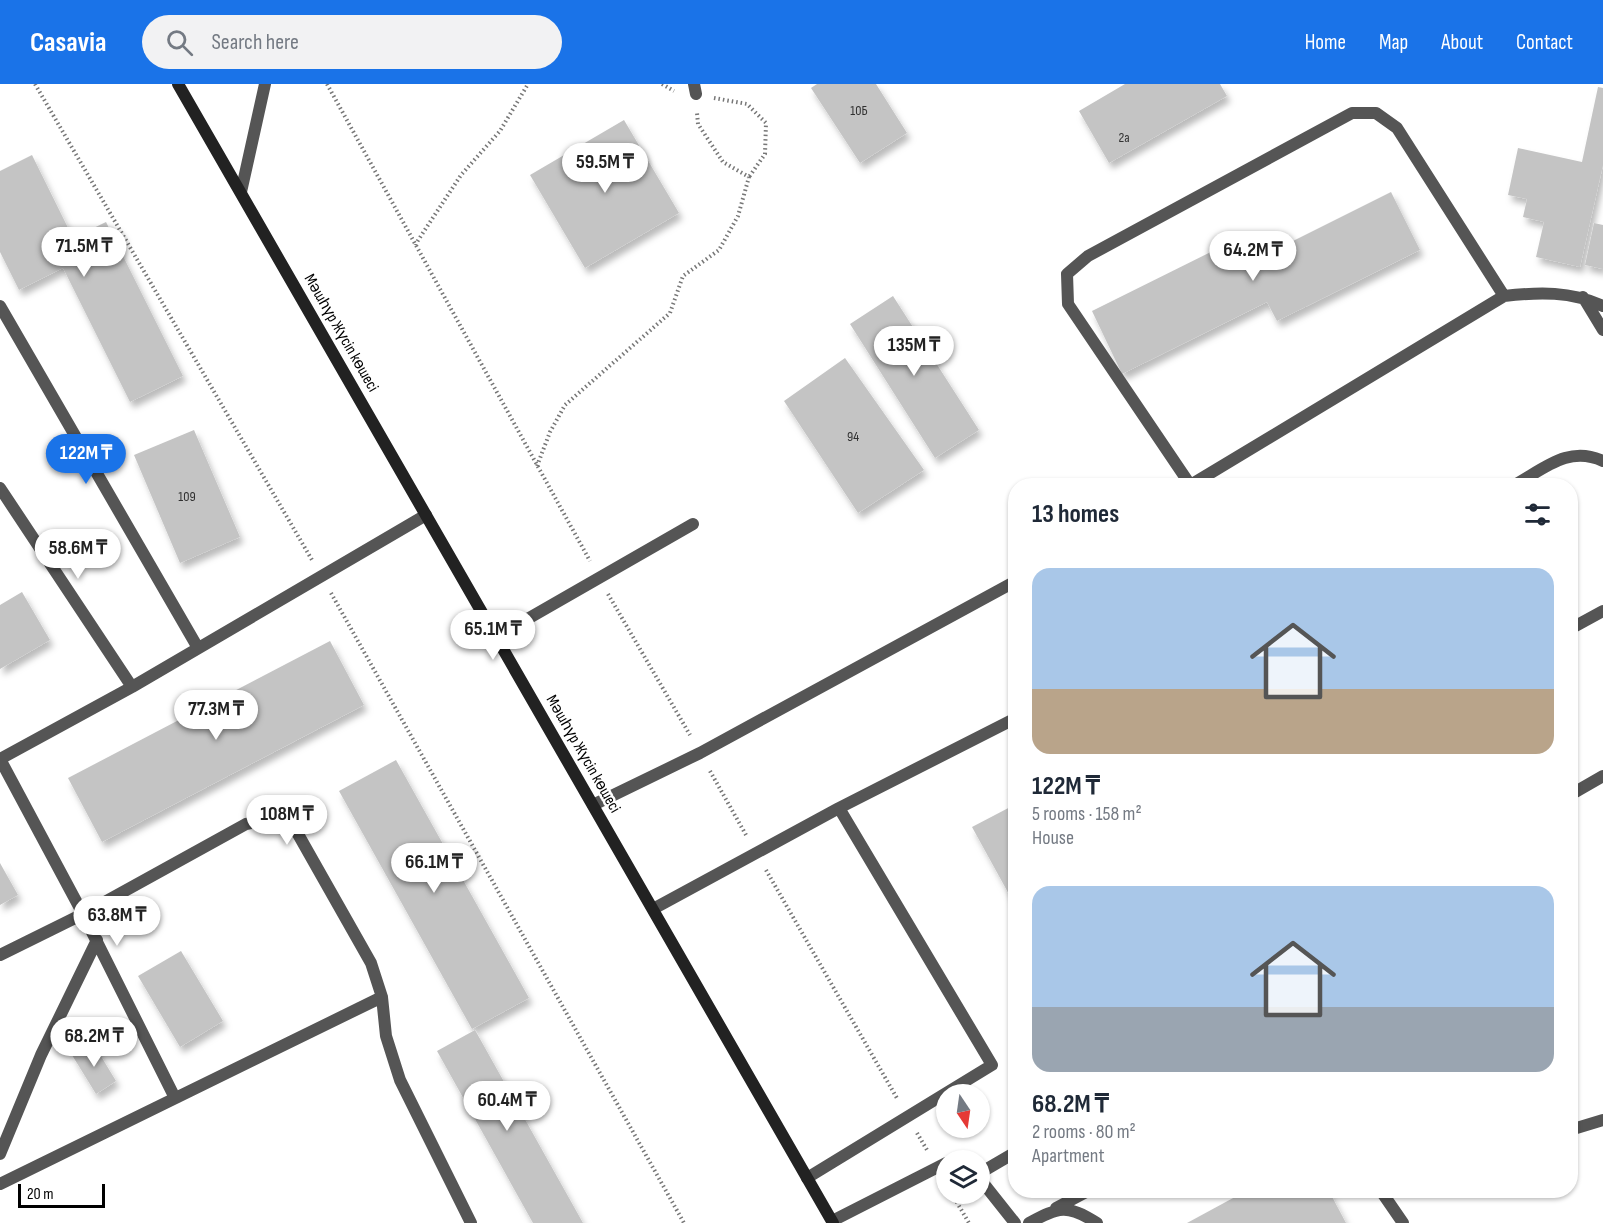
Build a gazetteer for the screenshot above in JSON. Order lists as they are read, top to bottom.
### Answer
{
  "streets": {
    "main road": ["Мәшһүр Жүсіп көшесі"]
  },
  "house_numbers": [
    "10Б",
    "2а",
    "94",
    "109"
  ],
  "scale_bar": "20 m",
  "north": "bottom",
  "page": {
    "header": "Casavia",
    "search": "Search here",
    "nav": [
      "Home",
      "Map",
      "About",
      "Contact"
    ],
    "price": [
      "59.5M ₸",
      "71.5M ₸",
      "64.2M ₸",
      "135M ₸",
      "122M ₸",
      "58.6M ₸",
      "65.1M ₸",
      "77.3M ₸",
      "108M ₸",
      "66.1M ₸",
      "63.8M ₸",
      "68.2M ₸",
      "60.4M ₸"
    ],
    "heading": "13 homes",
    "list": [
      {
        "name": "122M ₸",
        "note": "5 rooms · 158 m² · House"
      },
      {
        "name": "68.2M ₸",
        "note": "2 rooms · 80 m² · Apartment"
      }
    ],
    "scale": "20 m"
  }
}
